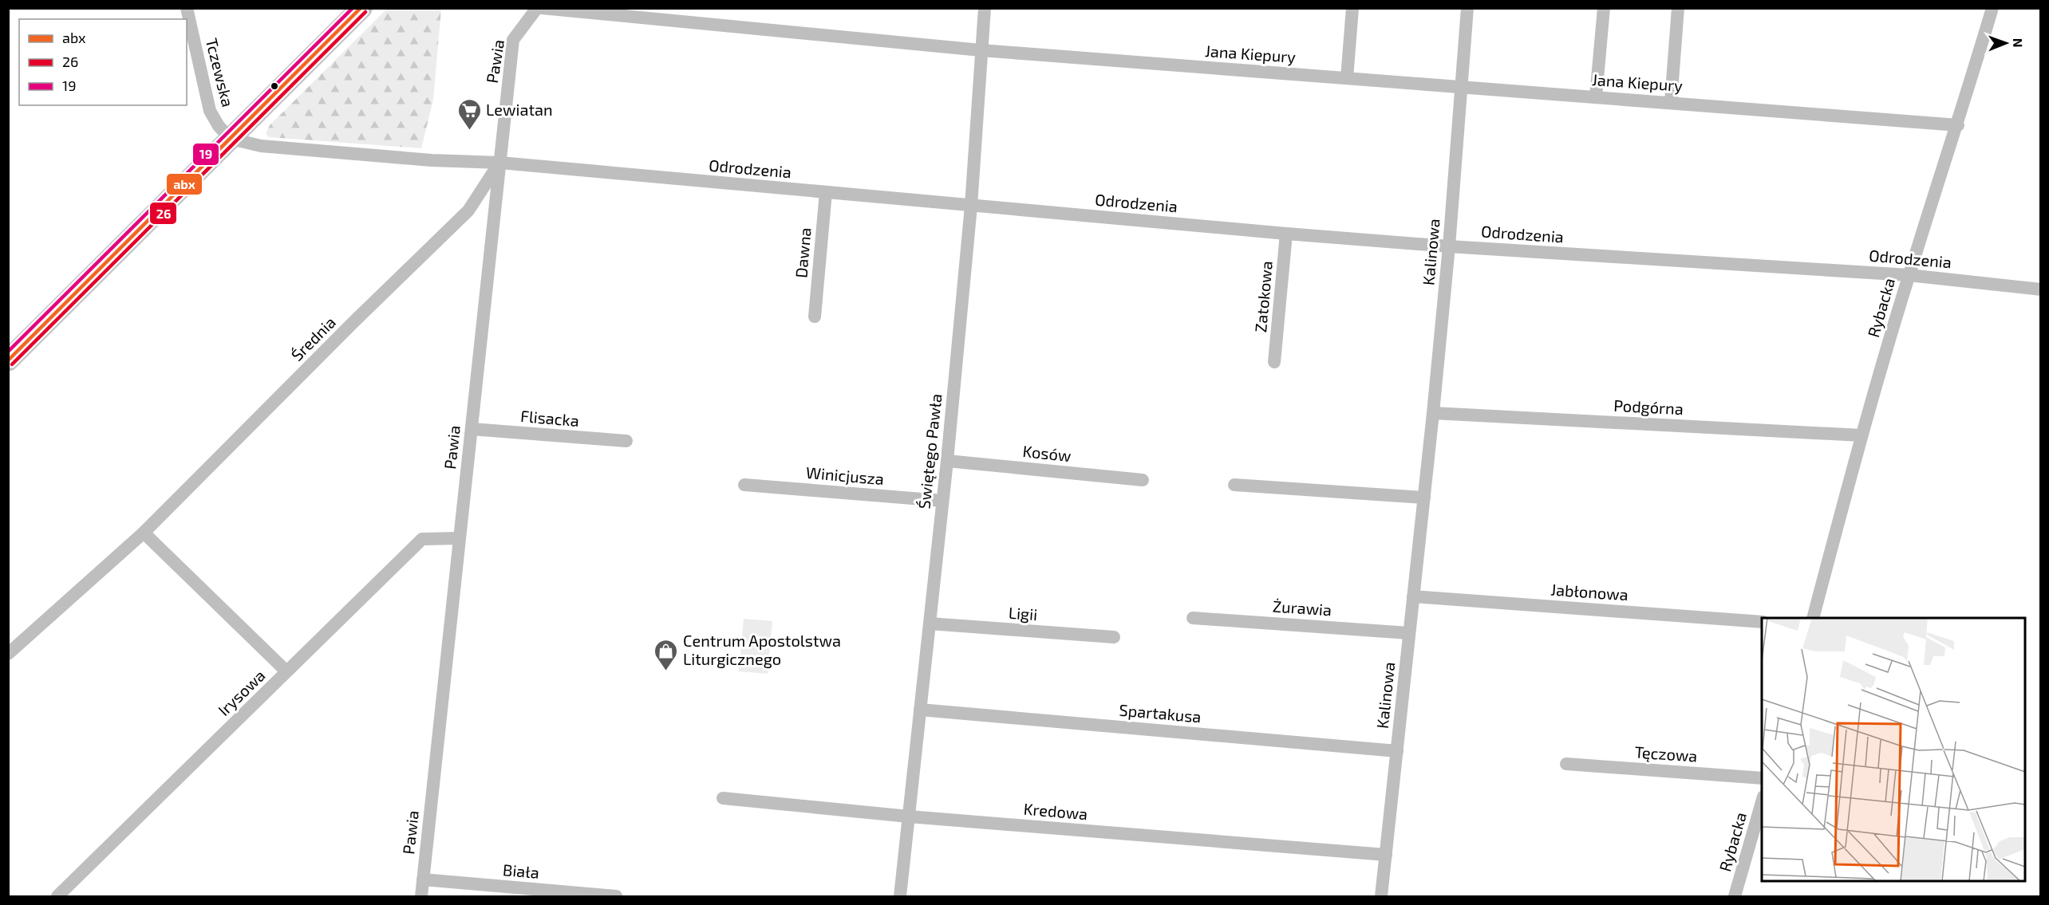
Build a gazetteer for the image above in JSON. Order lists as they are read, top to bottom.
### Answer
{
  "streets": {
    "street": [
      "Jana Kiepury",
      "Pawia",
      "Tczewska",
      "Odrodzenia",
      "Kalinowa",
      "Dawna",
      "Zatokowa",
      "Rybacka",
      "Średnia",
      "Podgórna",
      "Flisacka",
      "Świętego Pawła",
      "Kosów",
      "Winicjusza",
      "Jabłonowa",
      "Żurawia",
      "Ligii",
      "Irysowa",
      "Spartakusa",
      "Tęczowa",
      "Kredowa",
      "Biała"
    ]
  },
  "crossings": [
    ["Jana Kiepury", "Kalinowa"],
    ["Jana Kiepury", "Rybacka"],
    ["Jana Kiepury", "Świętego Pawła"],
    ["Pawia", "Odrodzenia"],
    ["Pawia", "Średnia"],
    ["Pawia", "Flisacka"],
    ["Pawia", "Irysowa"],
    ["Pawia", "Biała"],
    ["Tczewska", "Odrodzenia"],
    ["Odrodzenia", "Kalinowa"],
    ["Odrodzenia", "Dawna"],
    ["Odrodzenia", "Zatokowa"],
    ["Odrodzenia", "Rybacka"],
    ["Odrodzenia", "Średnia"],
    ["Odrodzenia", "Świętego Pawła"],
    ["Kalinowa", "Podgórna"],
    ["Kalinowa", "Jabłonowa"],
    ["Kalinowa", "Żurawia"],
    ["Kalinowa", "Spartakusa"],
    ["Kalinowa", "Kredowa"],
    ["Rybacka", "Podgórna"],
    ["Świętego Pawła", "Kosów"],
    ["Świętego Pawła", "Winicjusza"],
    ["Świętego Pawła", "Ligii"],
    ["Świętego Pawła", "Spartakusa"],
    ["Świętego Pawła", "Kredowa"]
  ],
  "places": {
    "supermarket": ["Lewiatan"],
    "shop": ["Centrum Apostolstwa Liturgicznego"]
  },
  "lines": ["transit line abx", "transit line 19", "transit line 26"],
  "legend": ["abx", "26", "19"],
  "north": "right"
}
